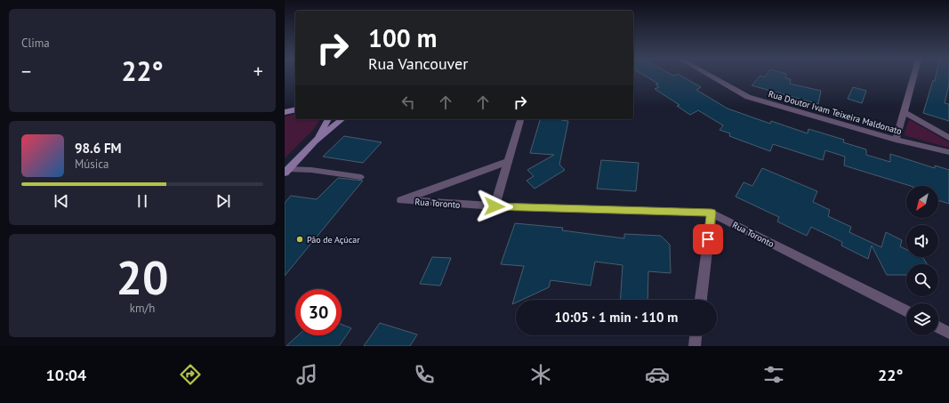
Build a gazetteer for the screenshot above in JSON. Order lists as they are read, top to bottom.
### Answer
{
  "streets": {
    "street": ["Rua Doutor Ivam Teixeira Maldonato", "Rua Toronto"]
  },
  "places": ["Pão de Açúcar"],
  "north": "bottom left",
  "page": {
    "tile": [
      "Clima",
      ["20", "km/h"]
    ],
    "turn": ["100 m", "Rua Vancouver"],
    "heat": ["−", "22°", "+"],
    "song": ["98.6 FM", "Música"],
    "limit": "30",
    "trip": "10:05 · 1 min · 110 m",
    "tabs": ["10:04", "22°"]
  }
}
